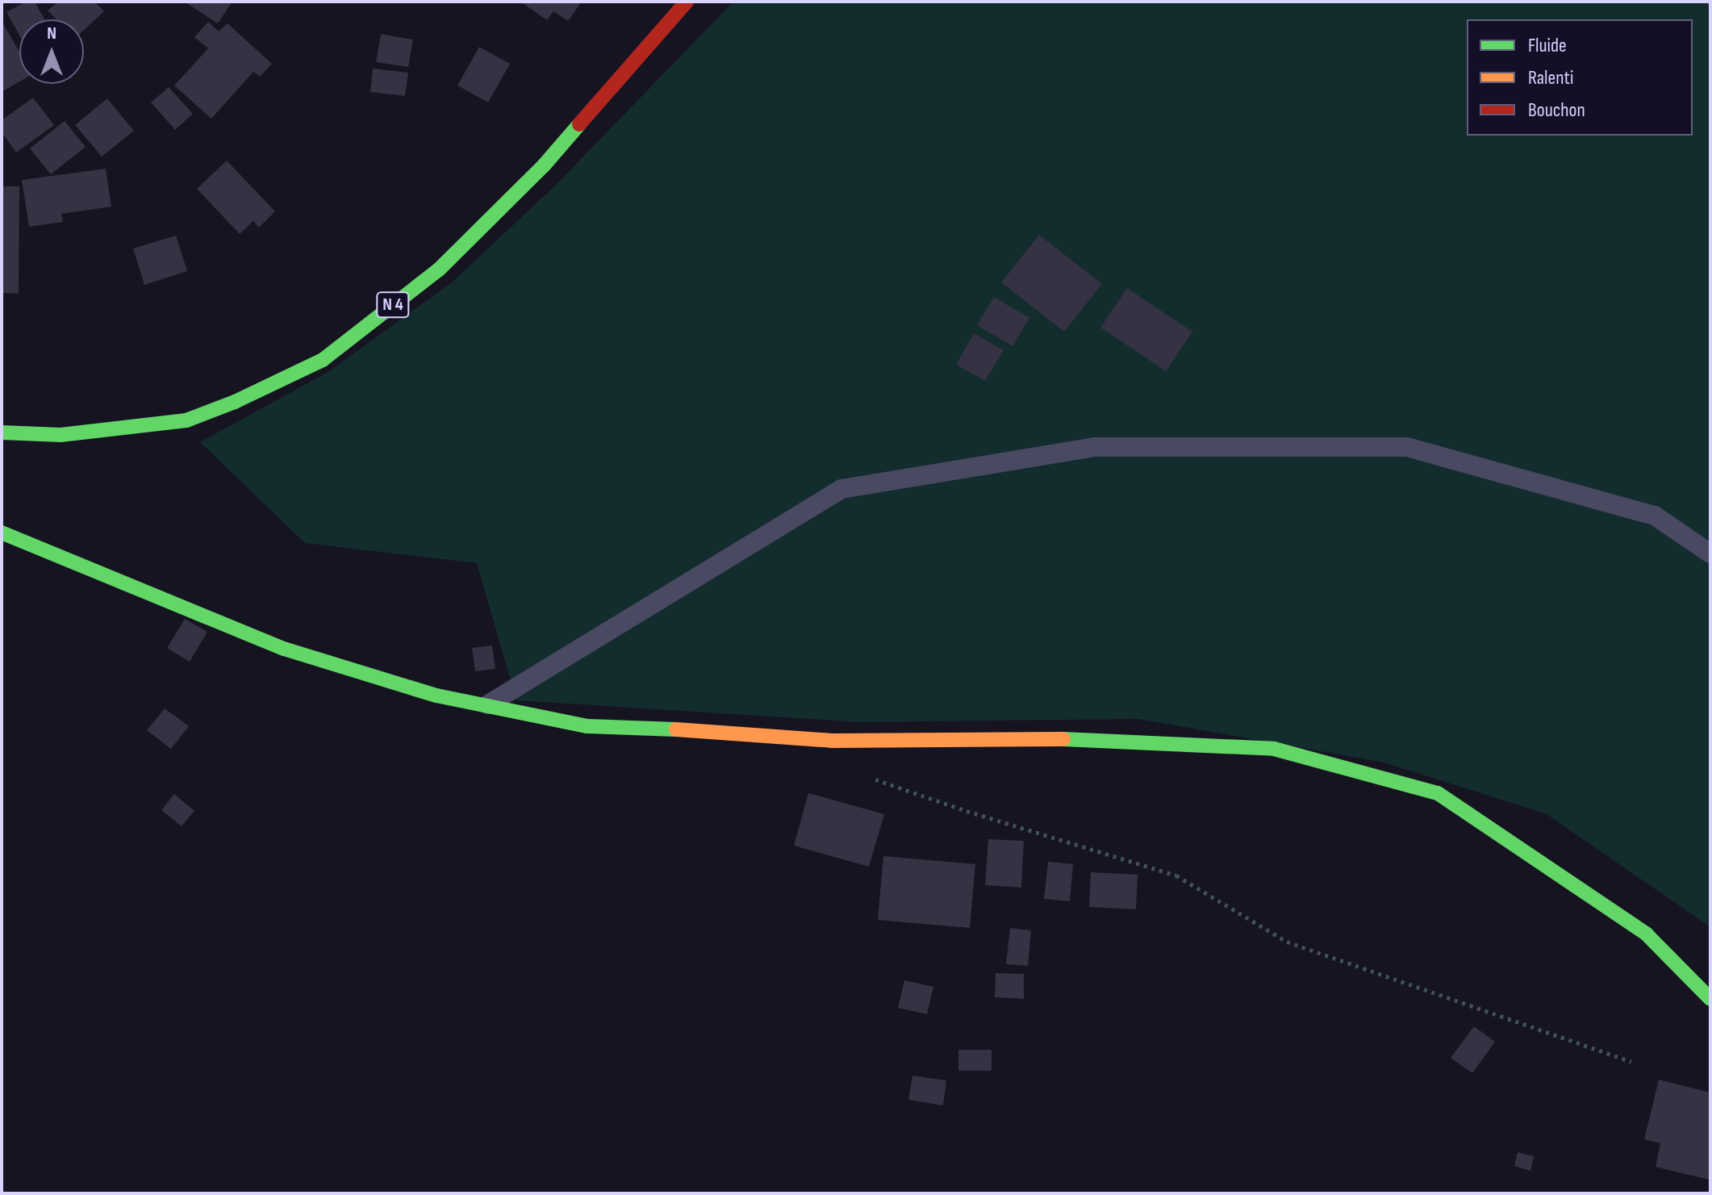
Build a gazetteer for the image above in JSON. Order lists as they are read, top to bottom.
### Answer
{
  "streets": {
    "street": ["N 4"]
  },
  "legend": ["Fluide", "Ralenti", "Bouchon"],
  "north": "top"
}
